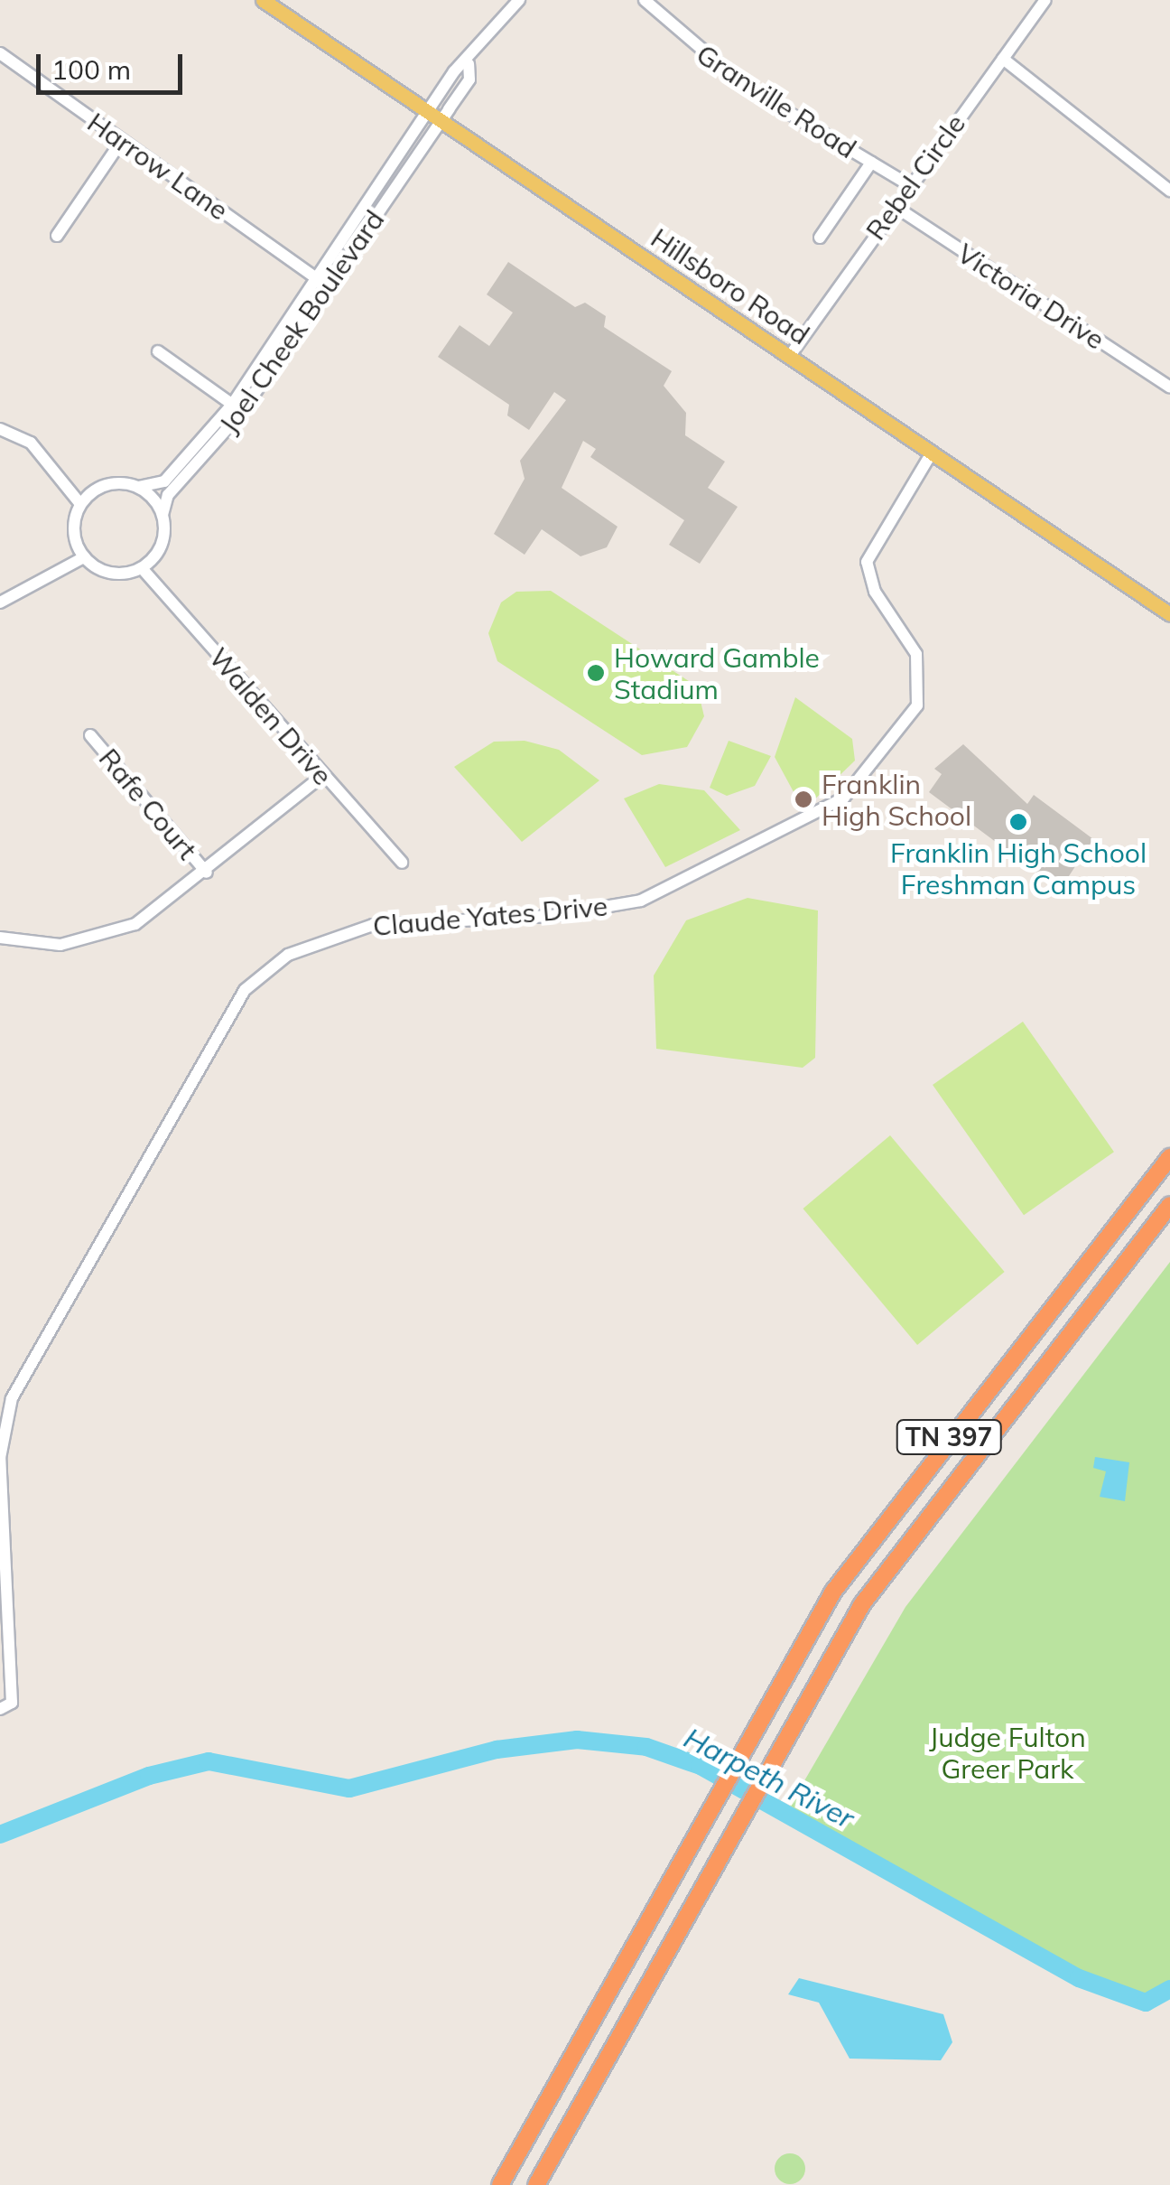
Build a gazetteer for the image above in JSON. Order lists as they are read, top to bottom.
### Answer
{
  "streets": {
    "highway": ["TN 397"],
    "main road": ["Hillsboro Road"],
    "street": [
      "Granville Road",
      "Harrow Lane",
      "Rebel Circle",
      "Victoria Drive",
      "Joel Cheek Boulevard",
      "Walden Drive",
      "Rafe Court",
      "Claude Yates Drive"
    ]
  },
  "crossings": [
    ["Granville Road", "Rebel Circle"],
    ["Harrow Lane", "Joel Cheek Boulevard"],
    ["Rebel Circle", "Hillsboro Road"],
    ["Rebel Circle", "Victoria Drive"],
    ["Hillsboro Road", "Joel Cheek Boulevard"],
    ["Hillsboro Road", "Claude Yates Drive"],
    ["Joel Cheek Boulevard", "Walden Drive"]
  ],
  "water": ["Harpeth River"],
  "parks": ["Judge Fulton Greer Park"],
  "places": ["Howard Gamble Stadium", "Franklin High School", "Franklin High School Freshman Campus"],
  "scale_bar": "100 m"
}
